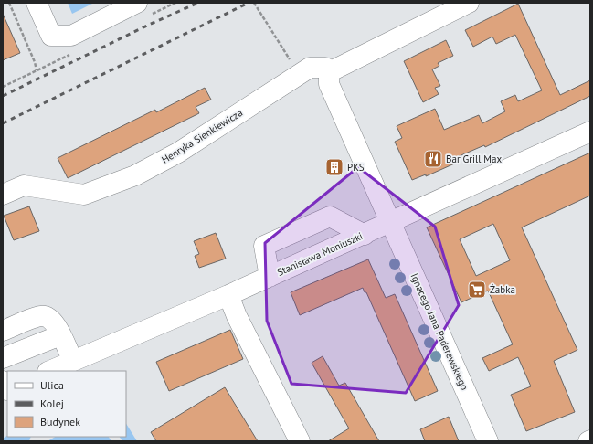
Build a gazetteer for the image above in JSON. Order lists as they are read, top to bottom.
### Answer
{
  "streets": {
    "street": ["Henryka Sienkiewicza", "Stanisława Moniuszki", "Ignacego Jana Paderewskiego"]
  },
  "crossings": [
    ["Stanisława Moniuszki", "Ignacego Jana Paderewskiego"]
  ],
  "places": {
    "restaurant": ["Bar Grill Max"],
    "building": ["PKS"],
    "supermarket": ["Żabka"]
  },
  "legend": ["Ulica", "Kolej", "Budynek"]
}
